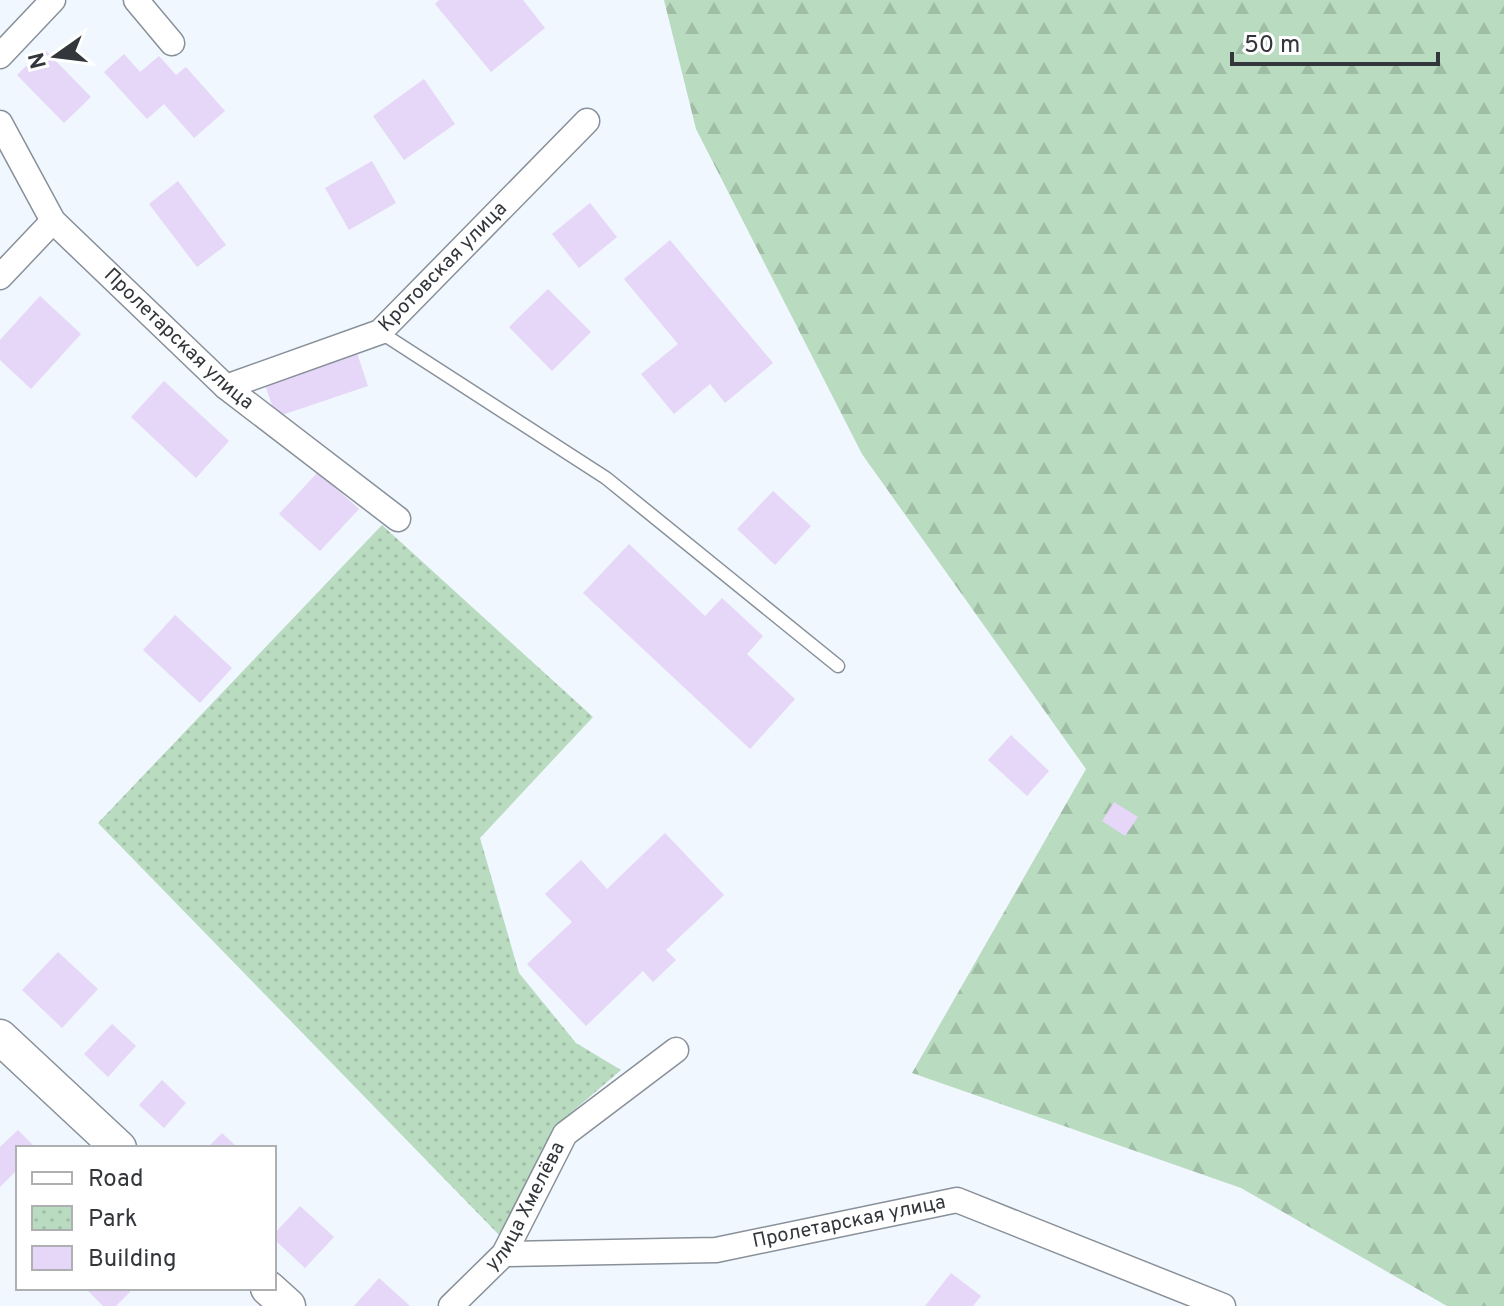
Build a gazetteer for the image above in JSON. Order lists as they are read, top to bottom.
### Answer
{
  "streets": {
    "street": ["Кротовская улица", "Пролетарская улица", "улица Хмелёва"]
  },
  "crossings": [
    ["Кротовская улица", "Пролетарская улица"],
    ["Пролетарская улица", "улица Хмелёва"]
  ],
  "legend": ["Road", "Park", "Building"],
  "scale_bar": "50 m",
  "north": "left"
}
